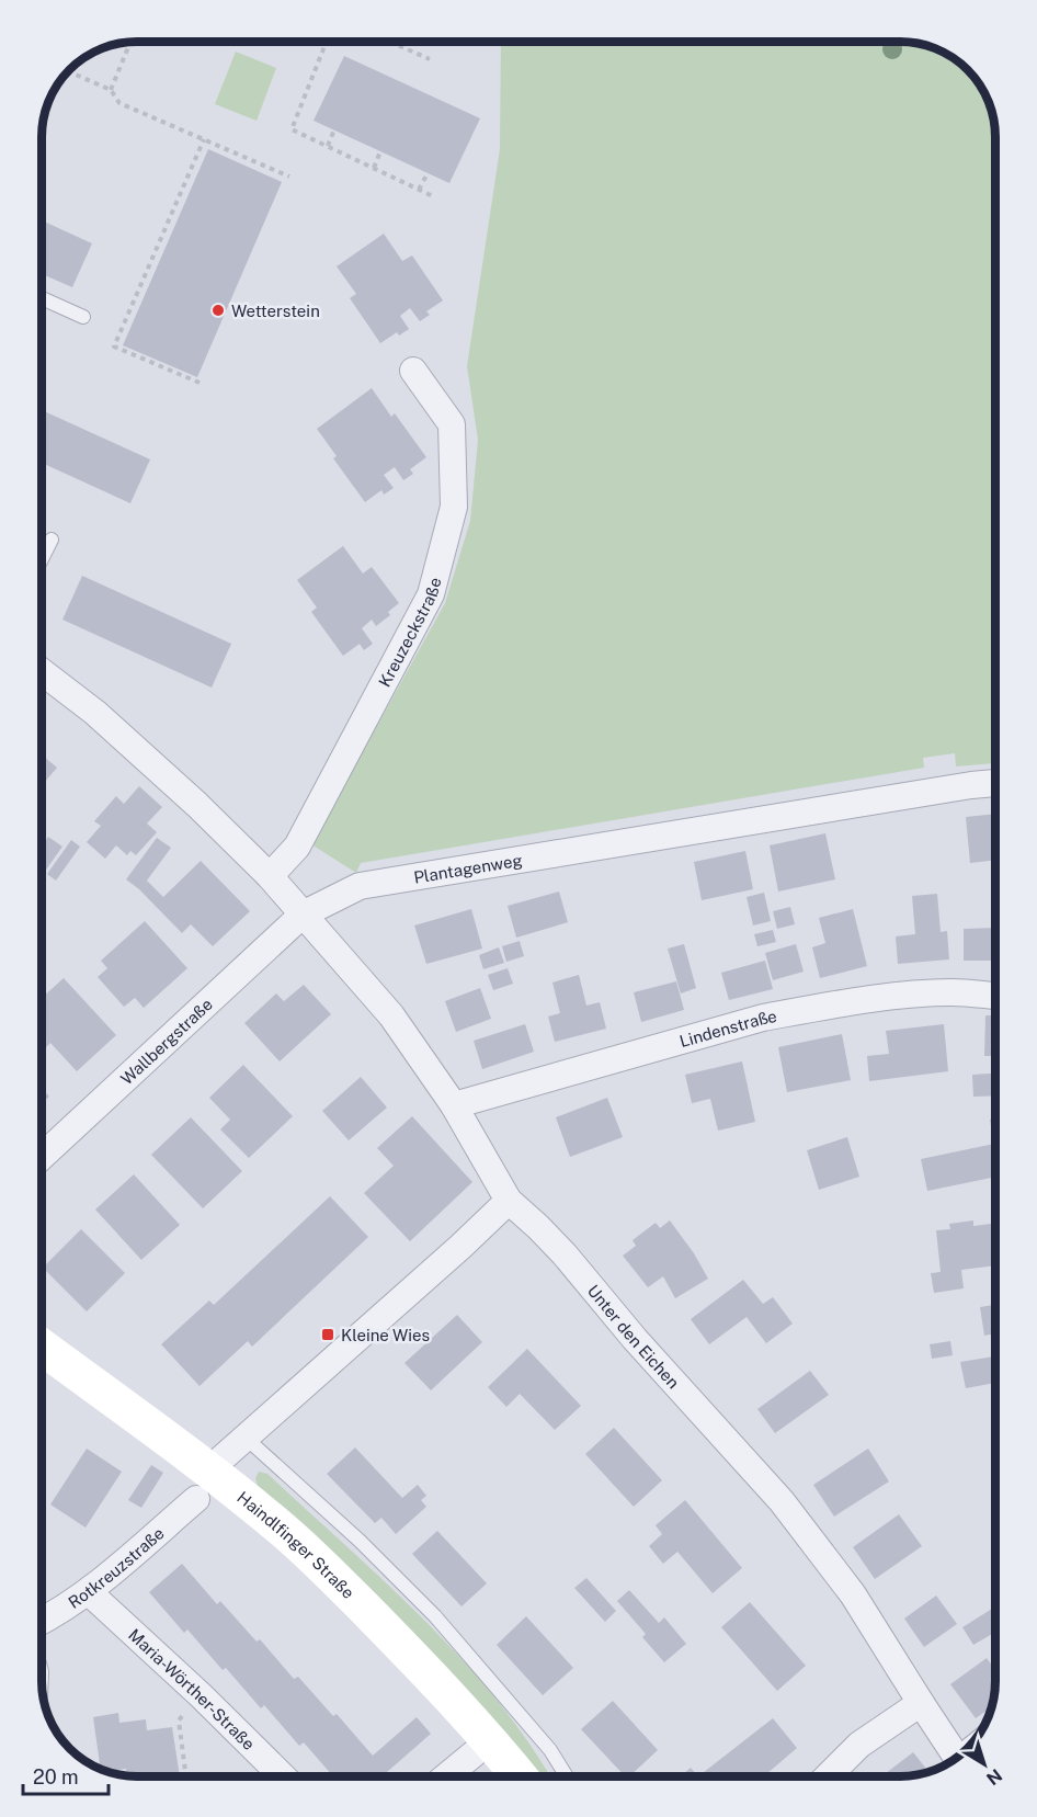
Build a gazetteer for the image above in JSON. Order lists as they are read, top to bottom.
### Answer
{
  "streets": {
    "street": [
      "Kreuzeckstraße",
      "Plantagenweg",
      "Lindenstraße",
      "Wallbergstraße",
      "Unter den Eichen",
      "Haindlfinger Straße",
      "Rotkreuzstraße",
      "Maria-Wörther-Straße"
    ]
  },
  "crossings": [
    ["Plantagenweg", "Wallbergstraße"],
    ["Plantagenweg", "Unter den Eichen"],
    ["Lindenstraße", "Unter den Eichen"],
    ["Wallbergstraße", "Unter den Eichen"],
    ["Haindlfinger Straße", "Rotkreuzstraße"],
    ["Rotkreuzstraße", "Maria-Wörther-Straße"]
  ],
  "places": {
    "other": ["Wetterstein"],
    "transit": ["Kleine Wies"]
  },
  "scale_bar": "20 m",
  "north": "bottom right"
}
